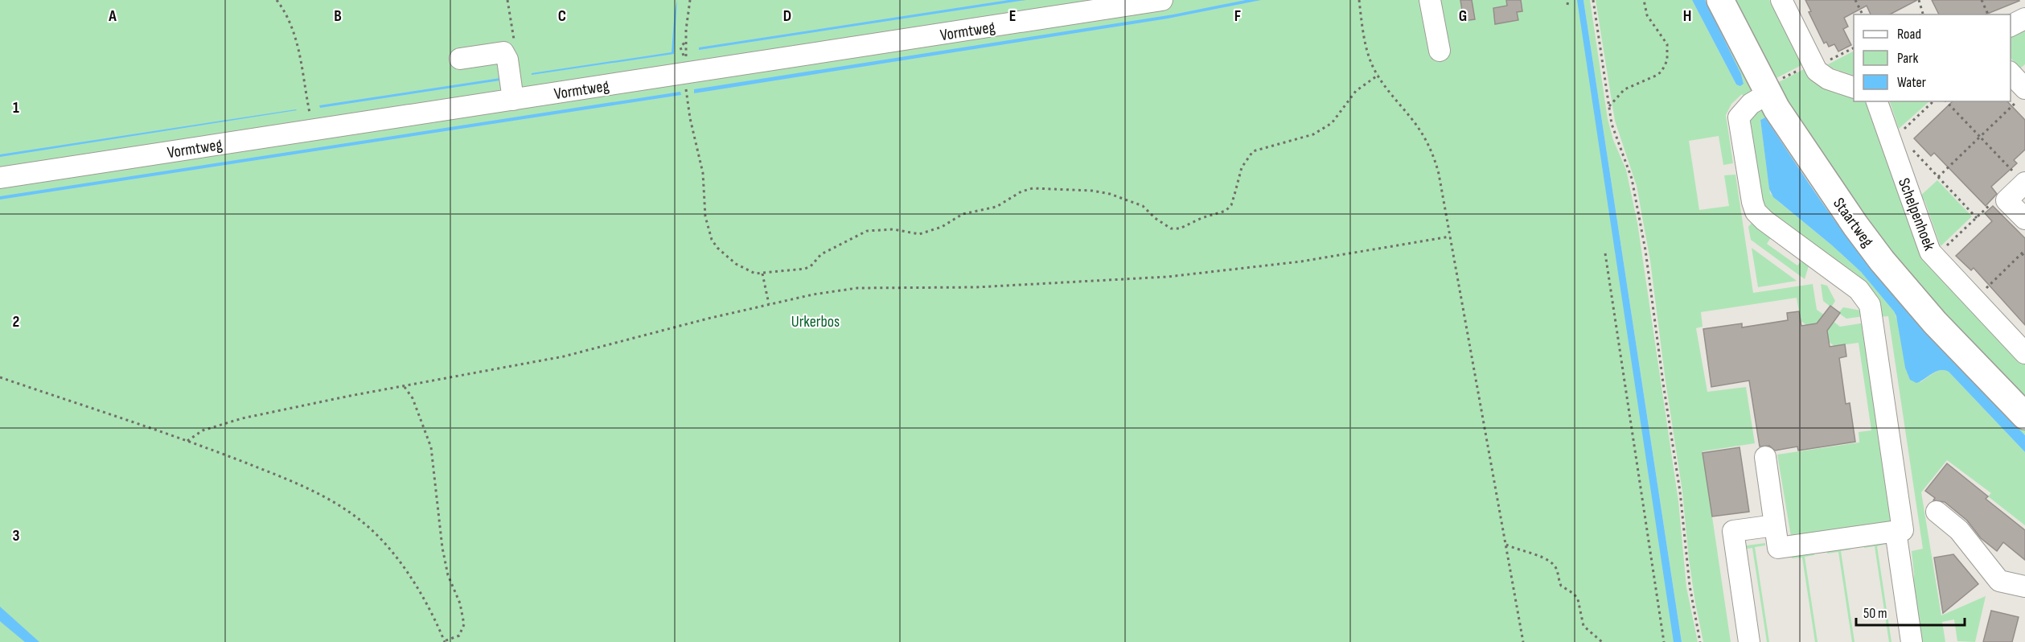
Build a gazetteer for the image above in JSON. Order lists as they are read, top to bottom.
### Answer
{
  "streets": {
    "main road": ["Staartweg"],
    "street": ["Vormtweg", "Schelpenhoek"]
  },
  "parks": ["Urkerbos"],
  "legend": ["Road", "Park", "Water"],
  "scale_bar": "50 m",
  "grid": {
    "columns": [
      "A",
      "B",
      "C",
      "D",
      "E",
      "F",
      "G",
      "H"
    ],
    "rows": ["1", "2", "3"]
  }
}
